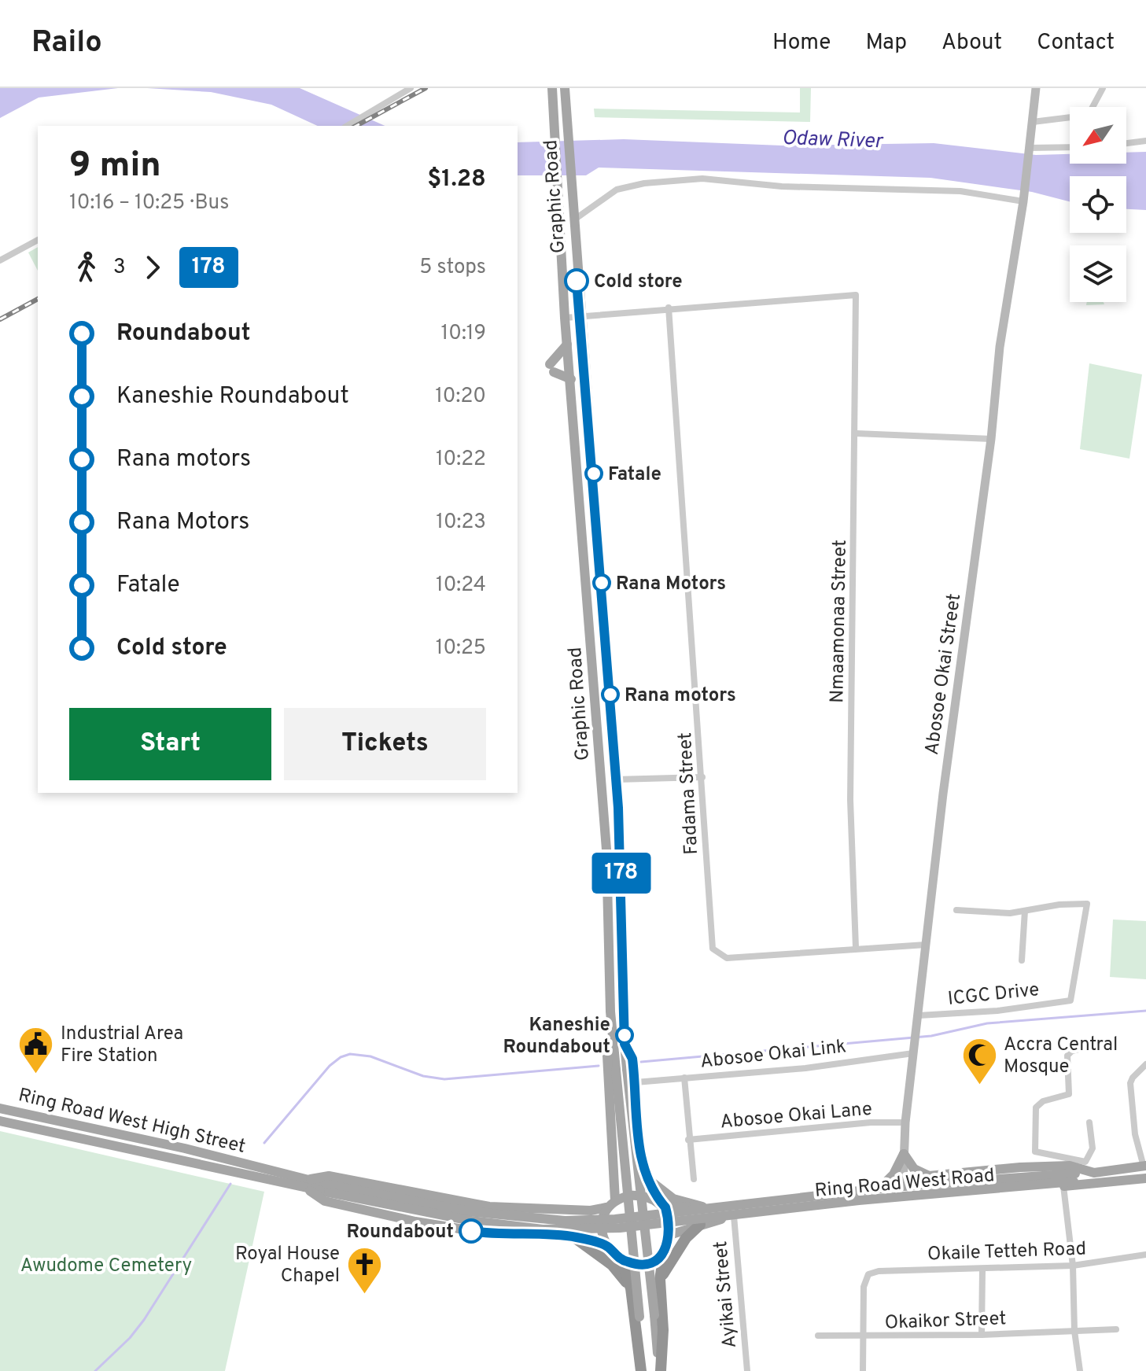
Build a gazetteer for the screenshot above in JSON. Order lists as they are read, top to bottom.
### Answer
{
  "streets": {
    "main road": ["Graphic Road", "Ring Road West High Street", "Ring Road West Road"],
    "street": [
      "Nmaamonaa Street",
      "Abosoe Okai Street",
      "Fadama Street",
      "ICGC Drive",
      "Abosoe Okai Link",
      "Abosoe Okai Lane",
      "Okaile Tetteh Road",
      "Ayikai Street",
      "Okaikor Street"
    ]
  },
  "crossings": [
    ["Graphic Road", "Abosoe Okai Link"],
    ["Graphic Road", "Ring Road West Road"],
    ["Nmaamonaa Street", "Fadama Street"],
    ["Abosoe Okai Street", "Fadama Street"],
    ["Abosoe Okai Street", "ICGC Drive"],
    ["Abosoe Okai Street", "Abosoe Okai Link"],
    ["Abosoe Okai Street", "Abosoe Okai Lane"],
    ["Abosoe Okai Street", "Ring Road West Road"],
    ["Ring Road West Road", "Ayikai Street"],
    ["Okaile Tetteh Road", "Okaikor Street"]
  ],
  "water": ["Odaw River"],
  "parks": ["Awudome Cemetery"],
  "places": {
    "other": [
      "Cold store",
      "Fatale",
      "Rana Motors",
      "Rana motors",
      "Kaneshie Roundabout",
      "Roundabout"
    ],
    "public building": ["Industrial Area Fire Station"],
    "mosque": ["Accra Central Mosque"],
    "church": ["Royal House Chapel"]
  },
  "lines": ["bus line 178"],
  "north": "bottom left",
  "page": {
    "header": "Railo",
    "nav": [
      "Home",
      "Map",
      "About",
      "Contact"
    ],
    "on_map": "178",
    "heading": ["9 min", "10:16 – 10:25 · Bus", "$1.28"],
    "legs": ["3", "178", "5 stops"],
    "list": [
      {
        "name": "Roundabout",
        "value": "10:19"
      },
      {
        "name": "Kaneshie Roundabout",
        "value": "10:20"
      },
      {
        "name": "Rana motors",
        "value": "10:22"
      },
      {
        "name": "Rana Motors",
        "value": "10:23"
      },
      {
        "name": "Fatale",
        "value": "10:24"
      },
      {
        "name": "Cold store",
        "value": "10:25"
      }
    ],
    "buttons": ["Start", "Tickets"]
  }
}
